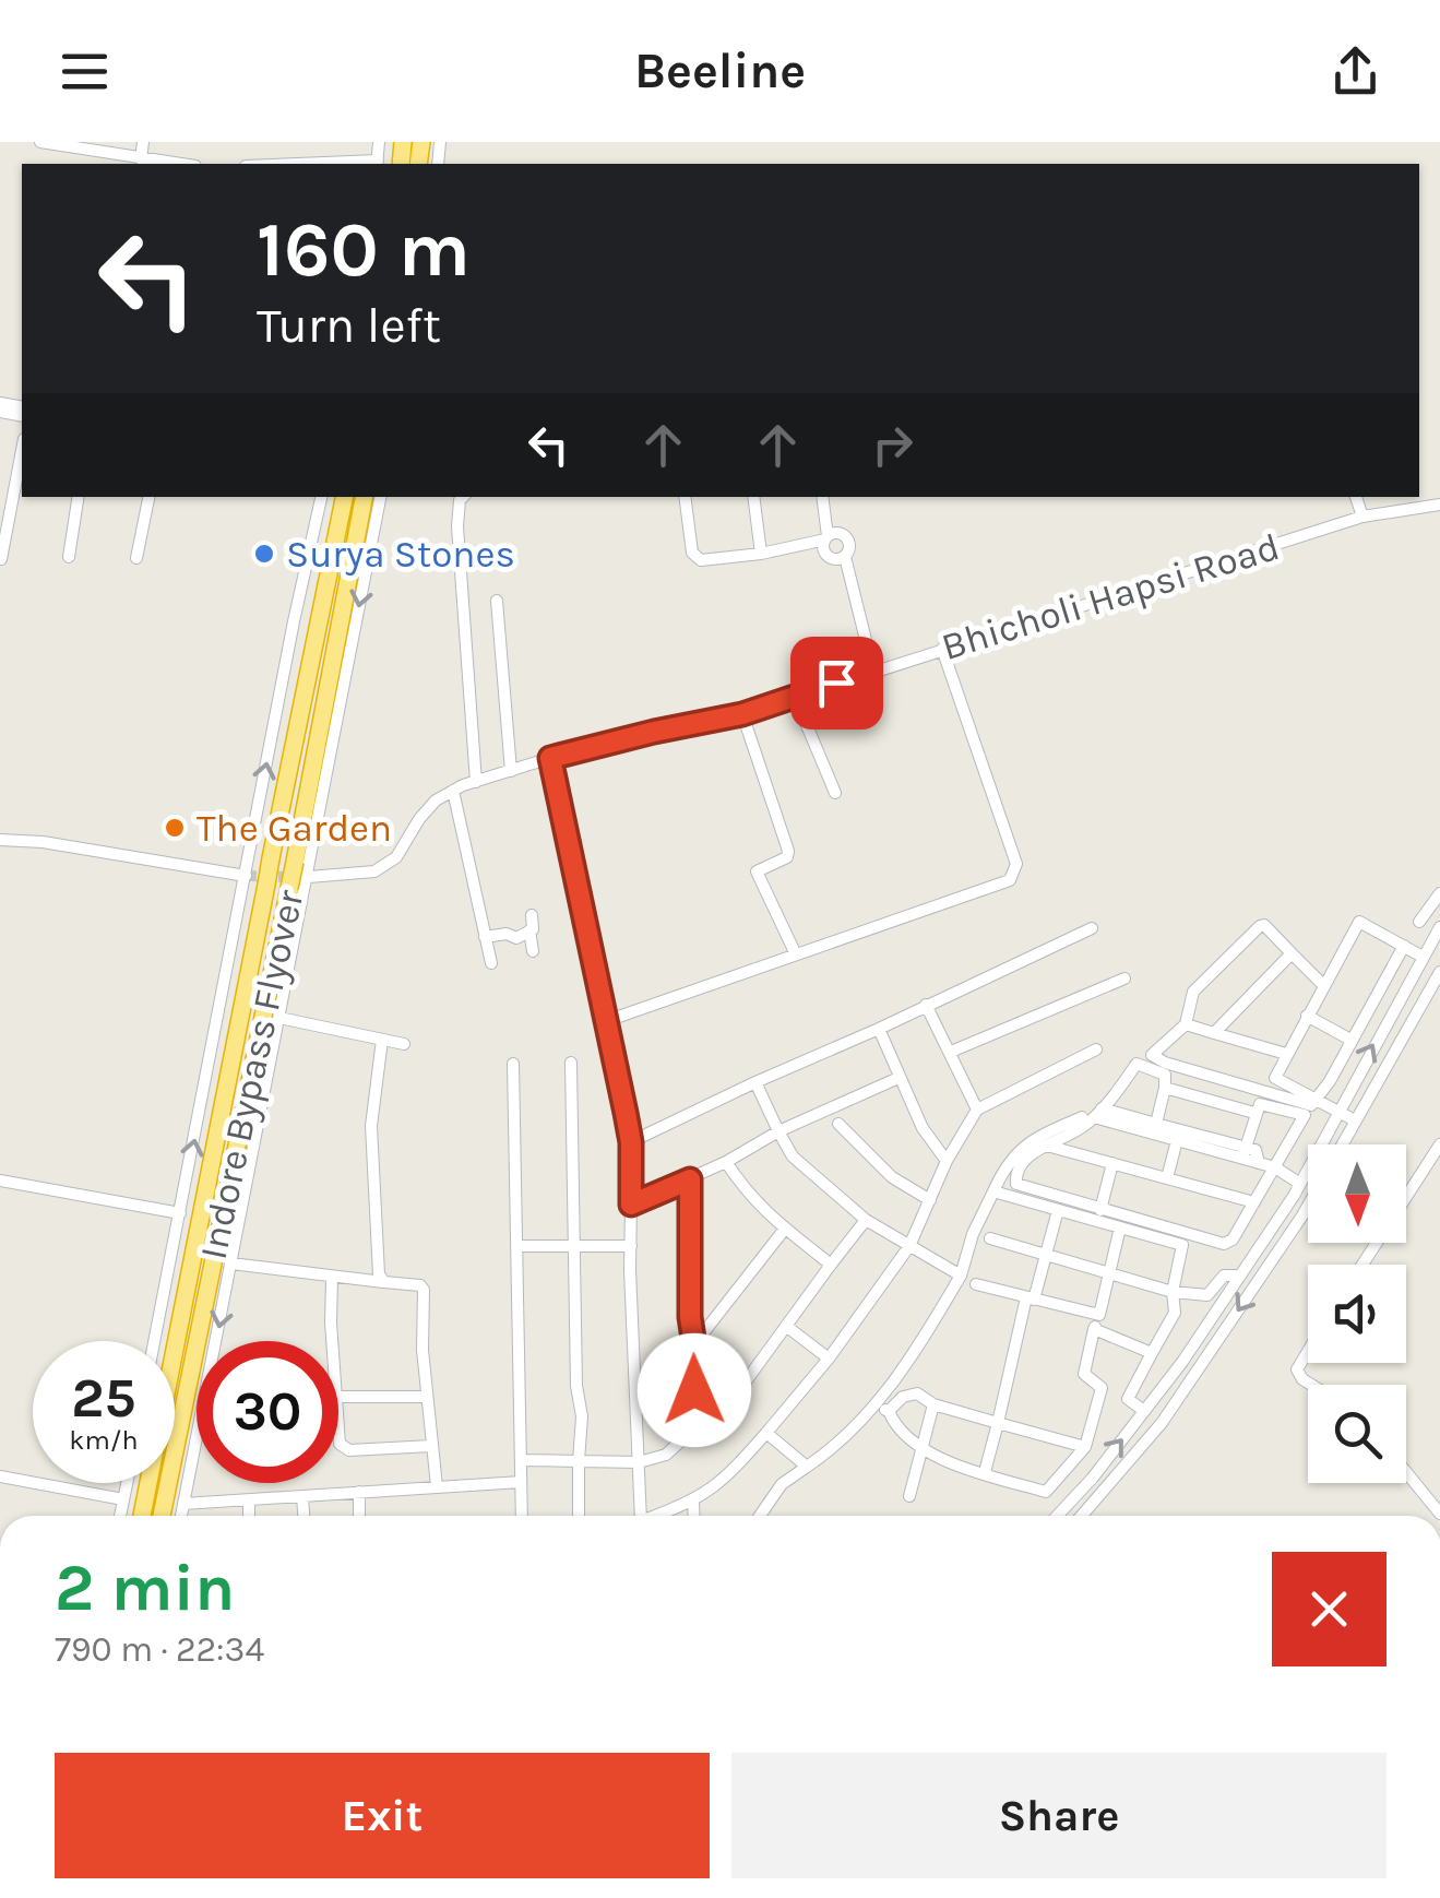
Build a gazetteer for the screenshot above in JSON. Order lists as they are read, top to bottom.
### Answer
{
  "streets": {
    "highway": ["Indore Bypass Flyover"],
    "street": ["Bhicholi Hapsi Road"]
  },
  "places": ["Surya Stones", "The Garden"],
  "north": "bottom",
  "page": {
    "header": "Beeline",
    "turn": ["160 m", "Turn left"],
    "speed": "25 km/h",
    "limit": "30",
    "heading": ["2 min", "790 m · 22:34"],
    "buttons": ["Exit", "Share"]
  }
}
